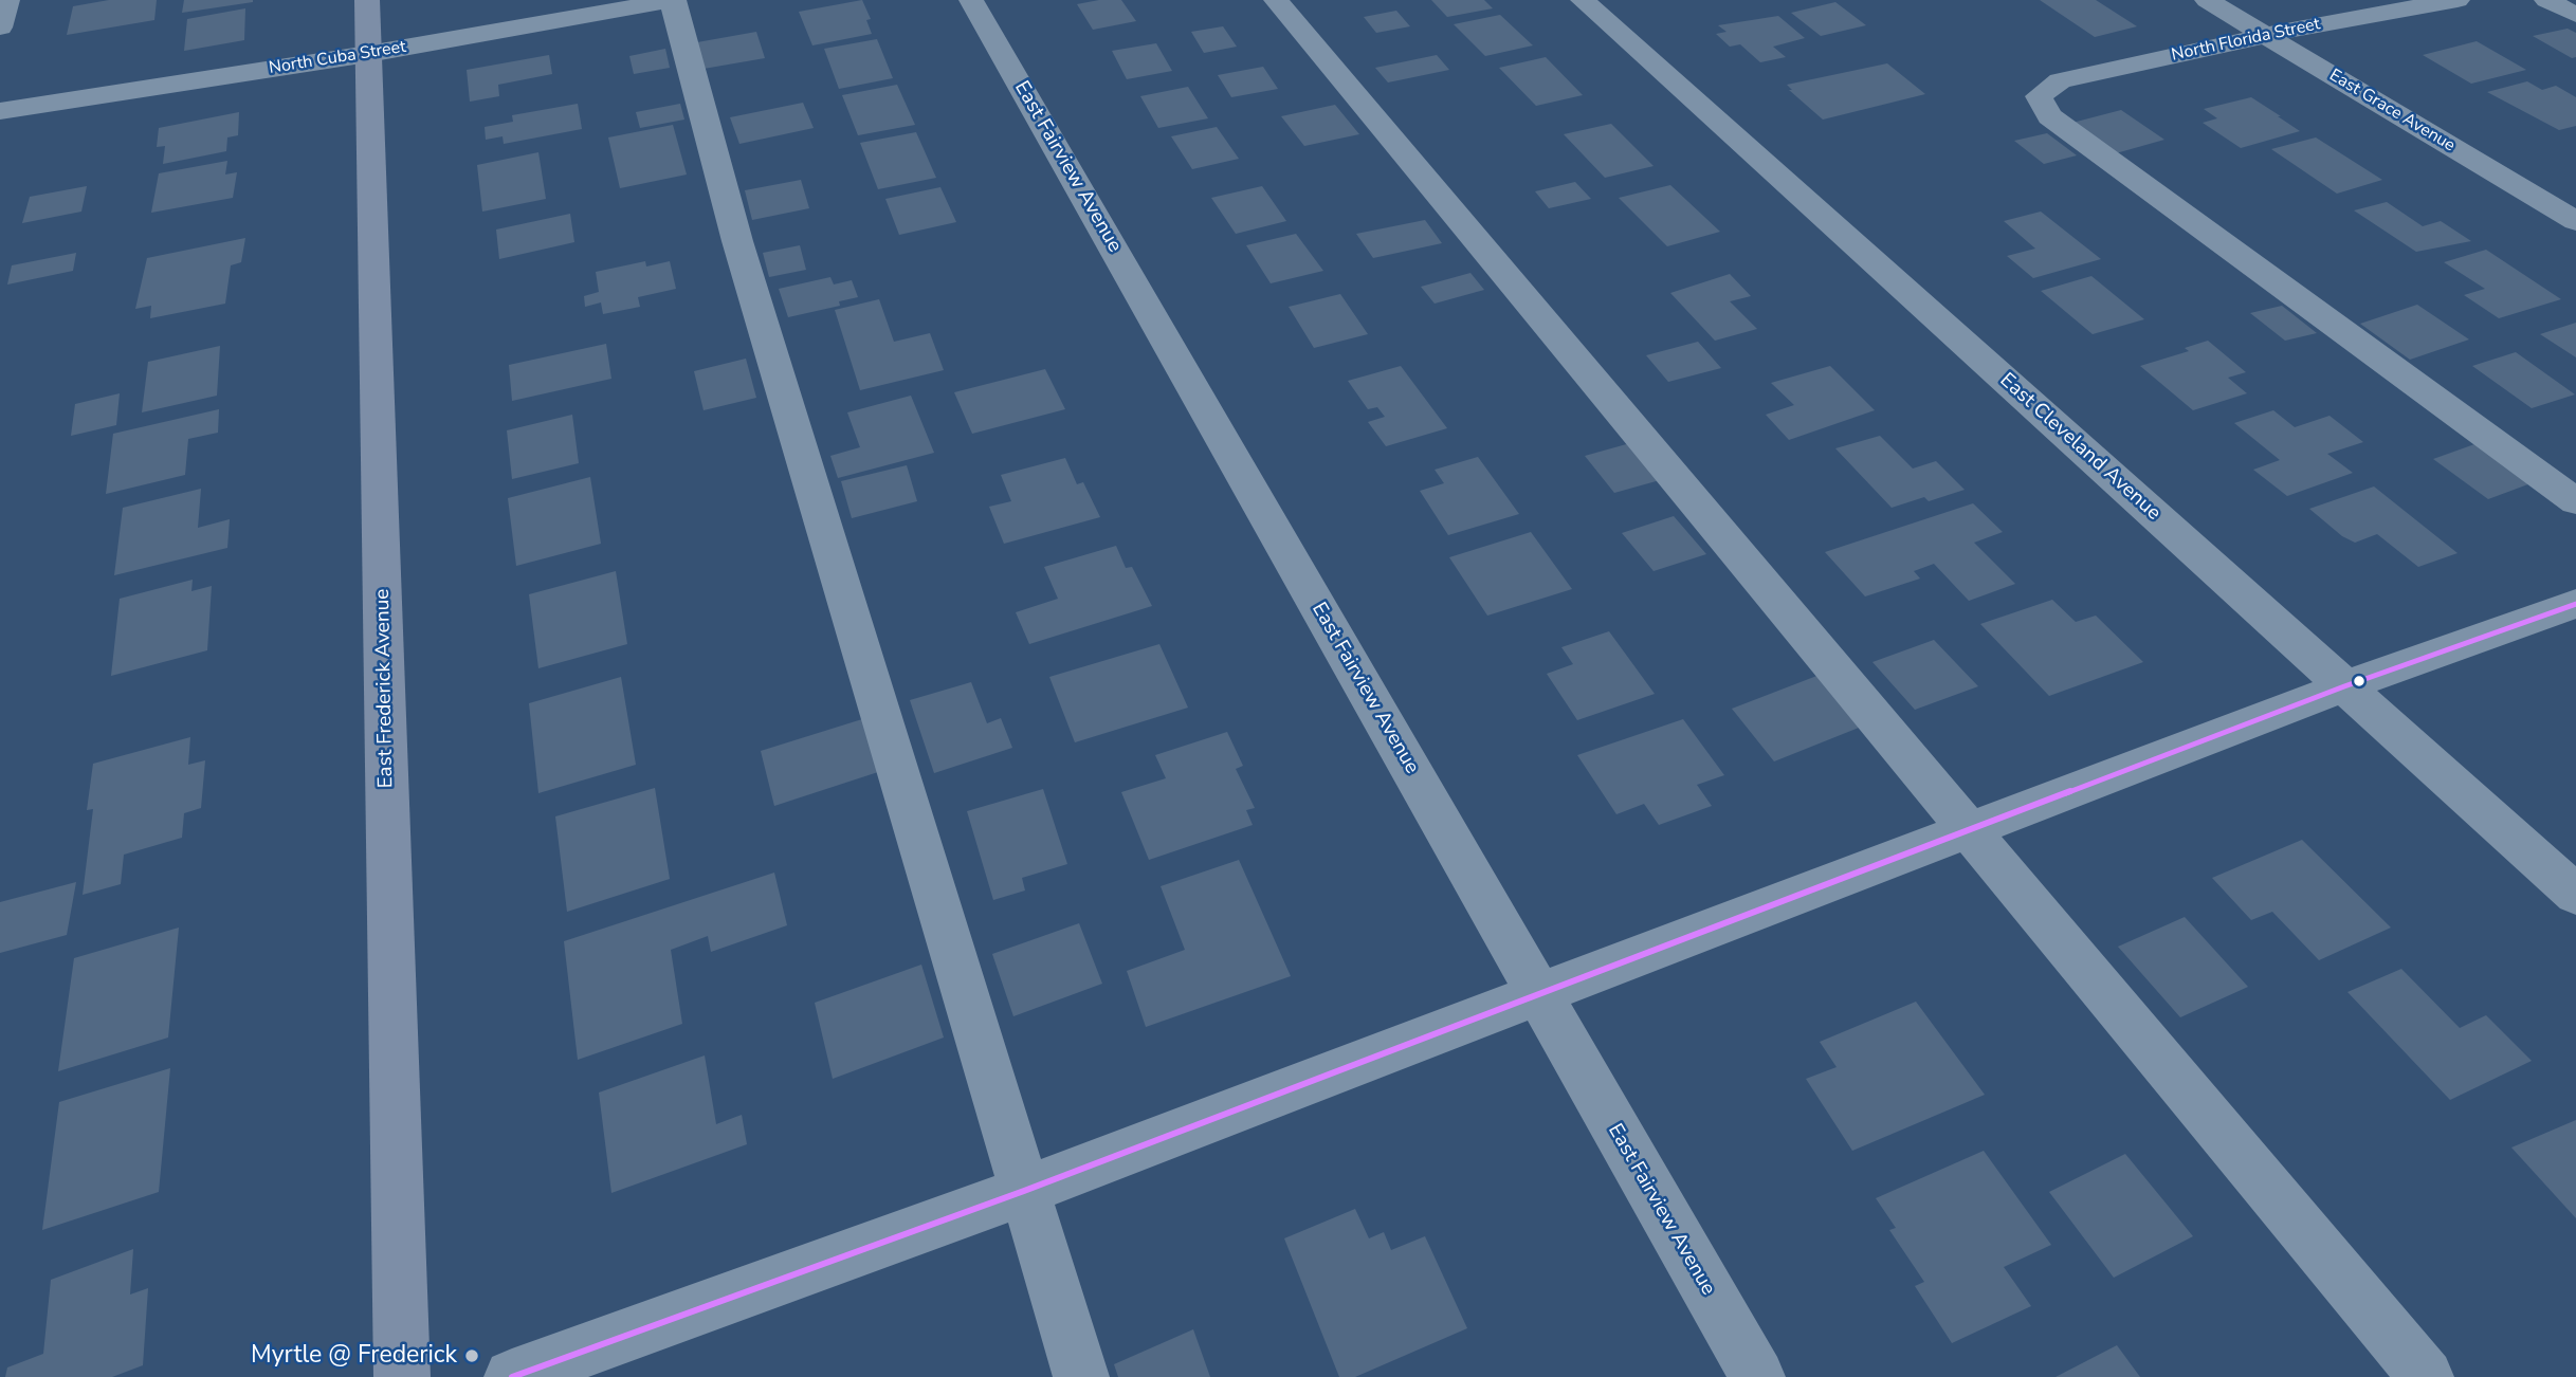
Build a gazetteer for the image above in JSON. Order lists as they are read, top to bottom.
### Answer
{
  "streets": {
    "main road": ["East Frederick Avenue"],
    "street": [
      "North Florida Street",
      "North Cuba Street",
      "East Grace Avenue",
      "East Fairview Avenue",
      "East Cleveland Avenue"
    ]
  },
  "crossings": [
    ["North Florida Street", "East Grace Avenue"],
    ["North Cuba Street", "East Frederick Avenue"]
  ],
  "places": ["Myrtle @ Frederick"]
}
